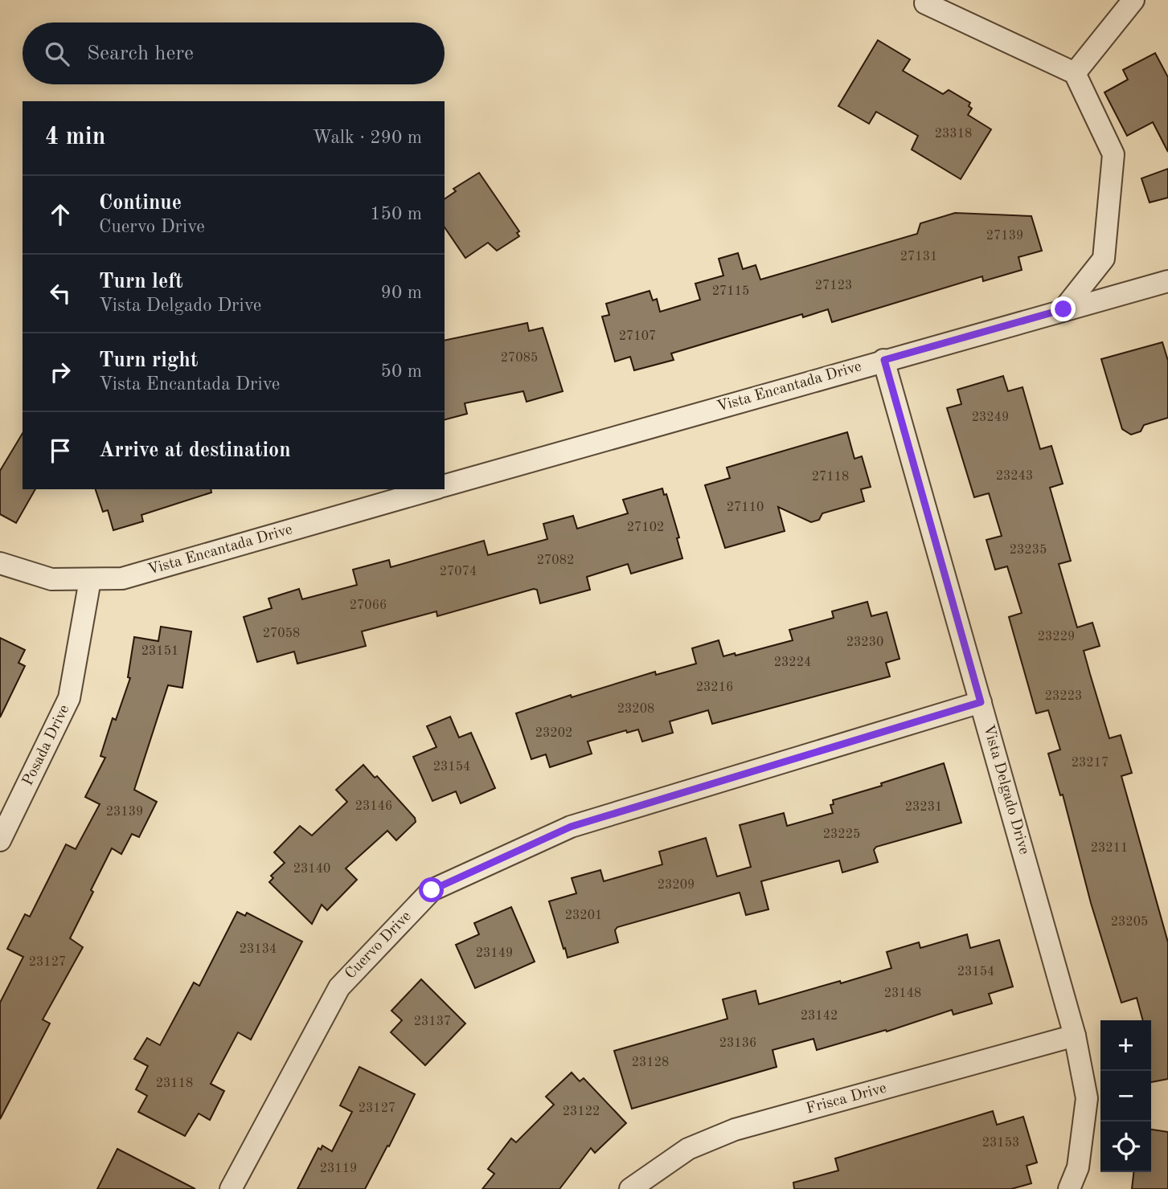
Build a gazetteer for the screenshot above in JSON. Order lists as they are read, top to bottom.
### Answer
{
  "streets": {
    "street": [
      "Vista Encantada Drive",
      "Posada Drive",
      "Vista Delgado Drive",
      "Cuervo Drive",
      "Frisca Drive"
    ]
  },
  "crossings": [
    ["Vista Encantada Drive", "Posada Drive"],
    ["Vista Encantada Drive", "Vista Delgado Drive"],
    ["Vista Delgado Drive", "Cuervo Drive"],
    ["Vista Delgado Drive", "Frisca Drive"]
  ],
  "house_numbers": [
    "23318",
    "27139",
    "27131",
    "27123",
    "27115",
    "27107",
    "27085",
    "23249",
    "23243",
    "27118",
    "27110",
    "27102",
    "23235",
    "27082",
    "27074",
    "27066",
    "27058",
    "23229",
    "23230",
    "23151",
    "23224",
    "23216",
    "23223",
    "23208",
    "23202",
    "23217",
    "23154",
    "23146",
    "23231",
    "23139",
    "23225",
    "23211",
    "23140",
    "23209",
    "23201",
    "23205",
    "23134",
    "23149",
    "23127",
    "23154",
    "23148",
    "23142",
    "23137",
    "23136",
    "23128",
    "23118",
    "23127",
    "23122",
    "23153",
    "23119"
  ],
  "page": {
    "search": "Search here",
    "heading": ["4 min", "Walk · 290 m"],
    "list": [
      ["Continue", "Cuervo Drive", "150 m"],
      ["Turn left", "Vista Delgado Drive", "90 m"],
      ["Turn right", "Vista Encantada Drive", "50 m"],
      "Arrive at destination"
    ],
    "map_buttons": ["+", "−"]
  }
}
